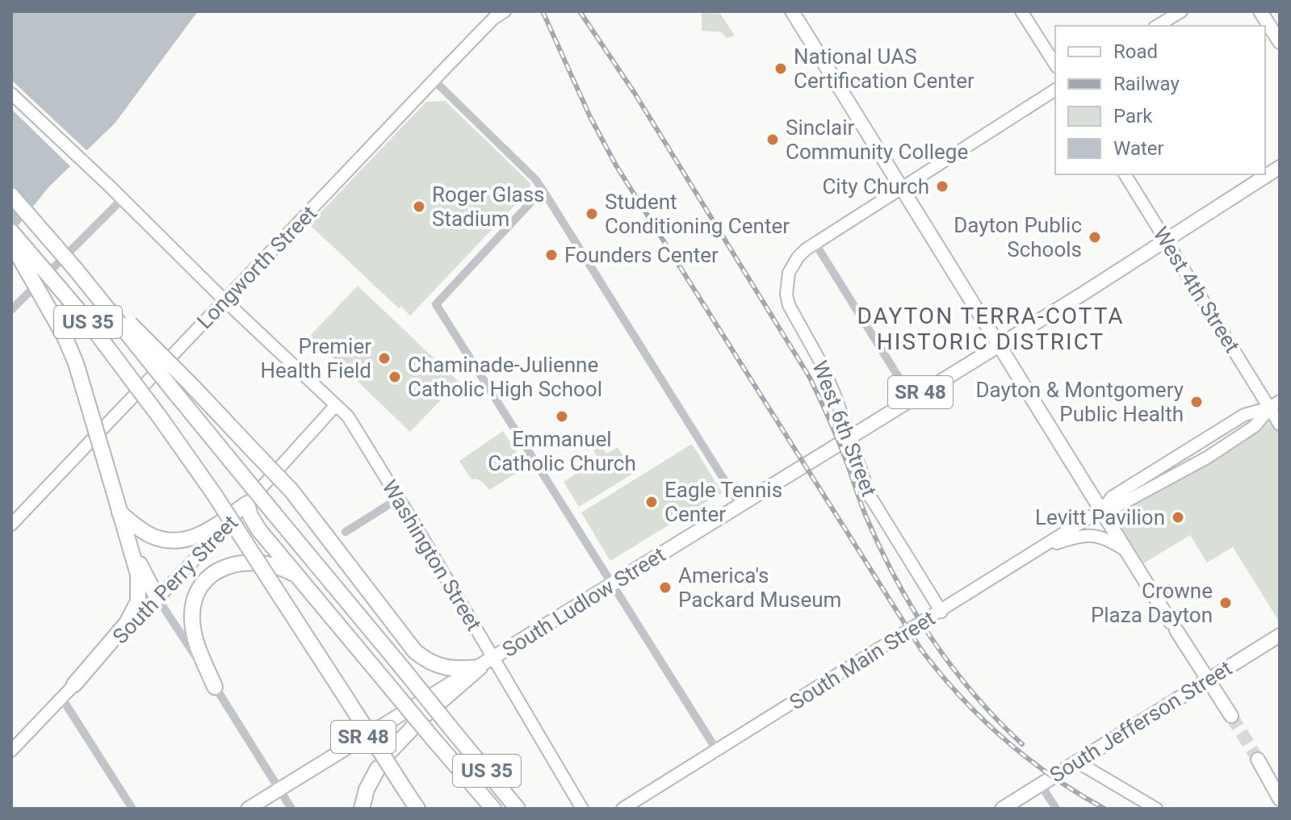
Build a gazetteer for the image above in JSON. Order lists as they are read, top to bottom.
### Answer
{
  "streets": {
    "highway": ["US 35"],
    "main road": ["SR 48", "South Ludlow Street", "South Jefferson Street"],
    "street": [
      "Longworth Street",
      "West 4th Street",
      "West 6th Street",
      "Washington Street",
      "South Perry Street",
      "South Main Street"
    ]
  },
  "crossings": [
    ["Longworth Street", "Washington Street"],
    ["West 4th Street", "South Ludlow Street"],
    ["West 4th Street", "South Main Street"],
    ["West 6th Street", "South Ludlow Street"],
    ["West 6th Street", "South Main Street"],
    ["Washington Street", "South Perry Street"],
    ["Washington Street", "South Ludlow Street"]
  ],
  "districts": ["DAYTON TERRA-COTTA HISTORIC DISTRICT"],
  "places": [
    "National UAS Certification Center",
    "Sinclair Community College",
    "City Church",
    "Roger Glass Stadium",
    "Student Conditioning Center",
    "Dayton Public Schools",
    "Founders Center",
    "Premier Health Field",
    "Chaminade-Julienne Catholic High School",
    "Dayton & Montgomery Public Health",
    "Emmanuel Catholic Church",
    "Eagle Tennis Center",
    "Levitt Pavilion",
    "America's Packard Museum",
    "Crowne Plaza Dayton"
  ],
  "legend": [
    "Road",
    "Railway",
    "Park",
    "Water"
  ]
}
